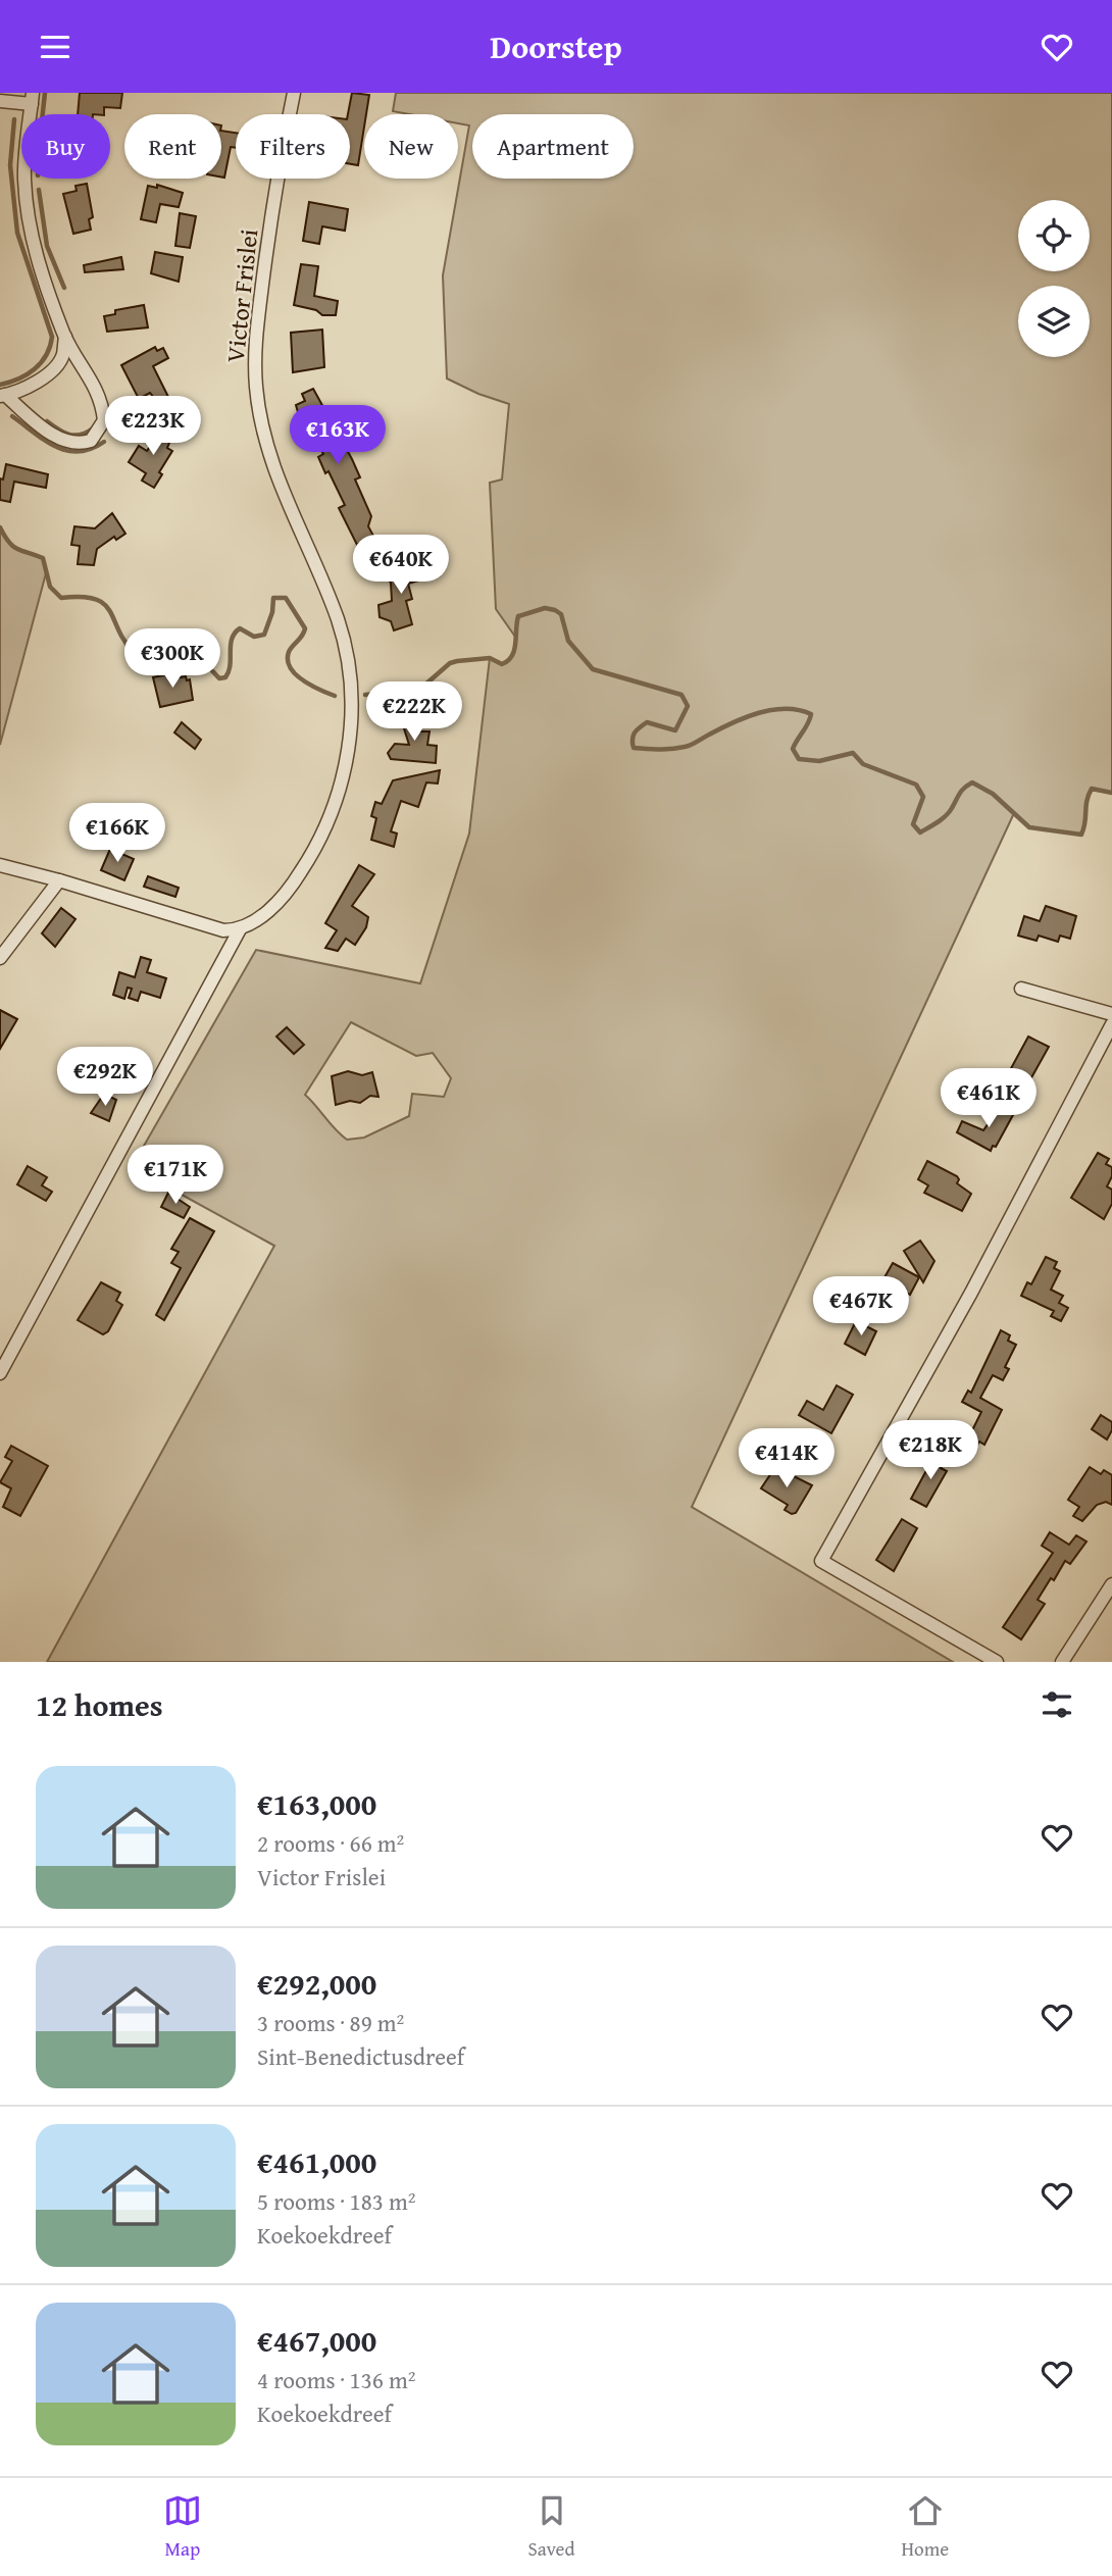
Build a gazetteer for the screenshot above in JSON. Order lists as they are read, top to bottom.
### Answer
{
  "streets": {
    "street": ["Victor Frislei"]
  },
  "page": {
    "header": "Doorstep",
    "chip": [
      "Buy",
      "Rent",
      "Filters",
      "New",
      "Apartment"
    ],
    "price": [
      "€223K",
      "€163K",
      "€640K",
      "€300K",
      "€222K",
      "€166K",
      "€292K",
      "€461K",
      "€171K",
      "€467K",
      "€218K",
      "€414K"
    ],
    "heading": "12 homes",
    "list": [
      {
        "name": "€163,000",
        "note": "2 rooms · 66 m² · Victor Frislei"
      },
      {
        "name": "€292,000",
        "note": "3 rooms · 89 m² · Sint-Benedictusdreef"
      },
      {
        "name": "€461,000",
        "note": "5 rooms · 183 m² · Koekoekdreef"
      },
      {
        "name": "€467,000",
        "note": "4 rooms · 136 m² · Koekoekdreef"
      }
    ],
    "tabs": ["Map", "Saved", "Home"]
  }
}
